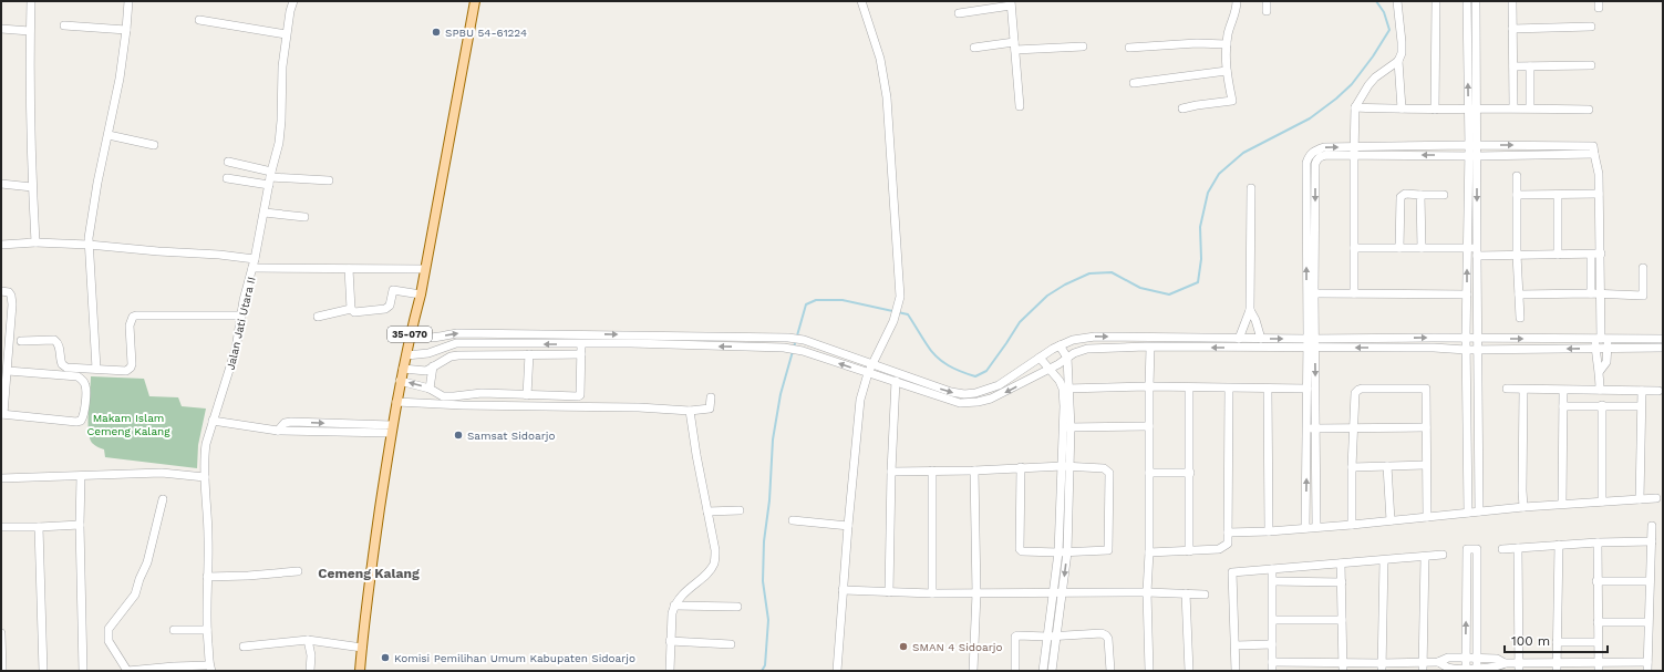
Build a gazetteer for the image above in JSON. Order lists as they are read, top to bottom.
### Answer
{
  "streets": {
    "main road": ["35-070"],
    "street": ["Jalan Jati Utara II"]
  },
  "districts": ["Cemeng Kalang"],
  "parks": ["Makam Islam Cemeng Kalang"],
  "places": [
    "SPBU 54-61224",
    "Samsat Sidoarjo",
    "SMAN 4 Sidoarjo",
    "Komisi Pemilihan Umum Kabupaten Sidoarjo"
  ],
  "scale_bar": "100 m"
}
